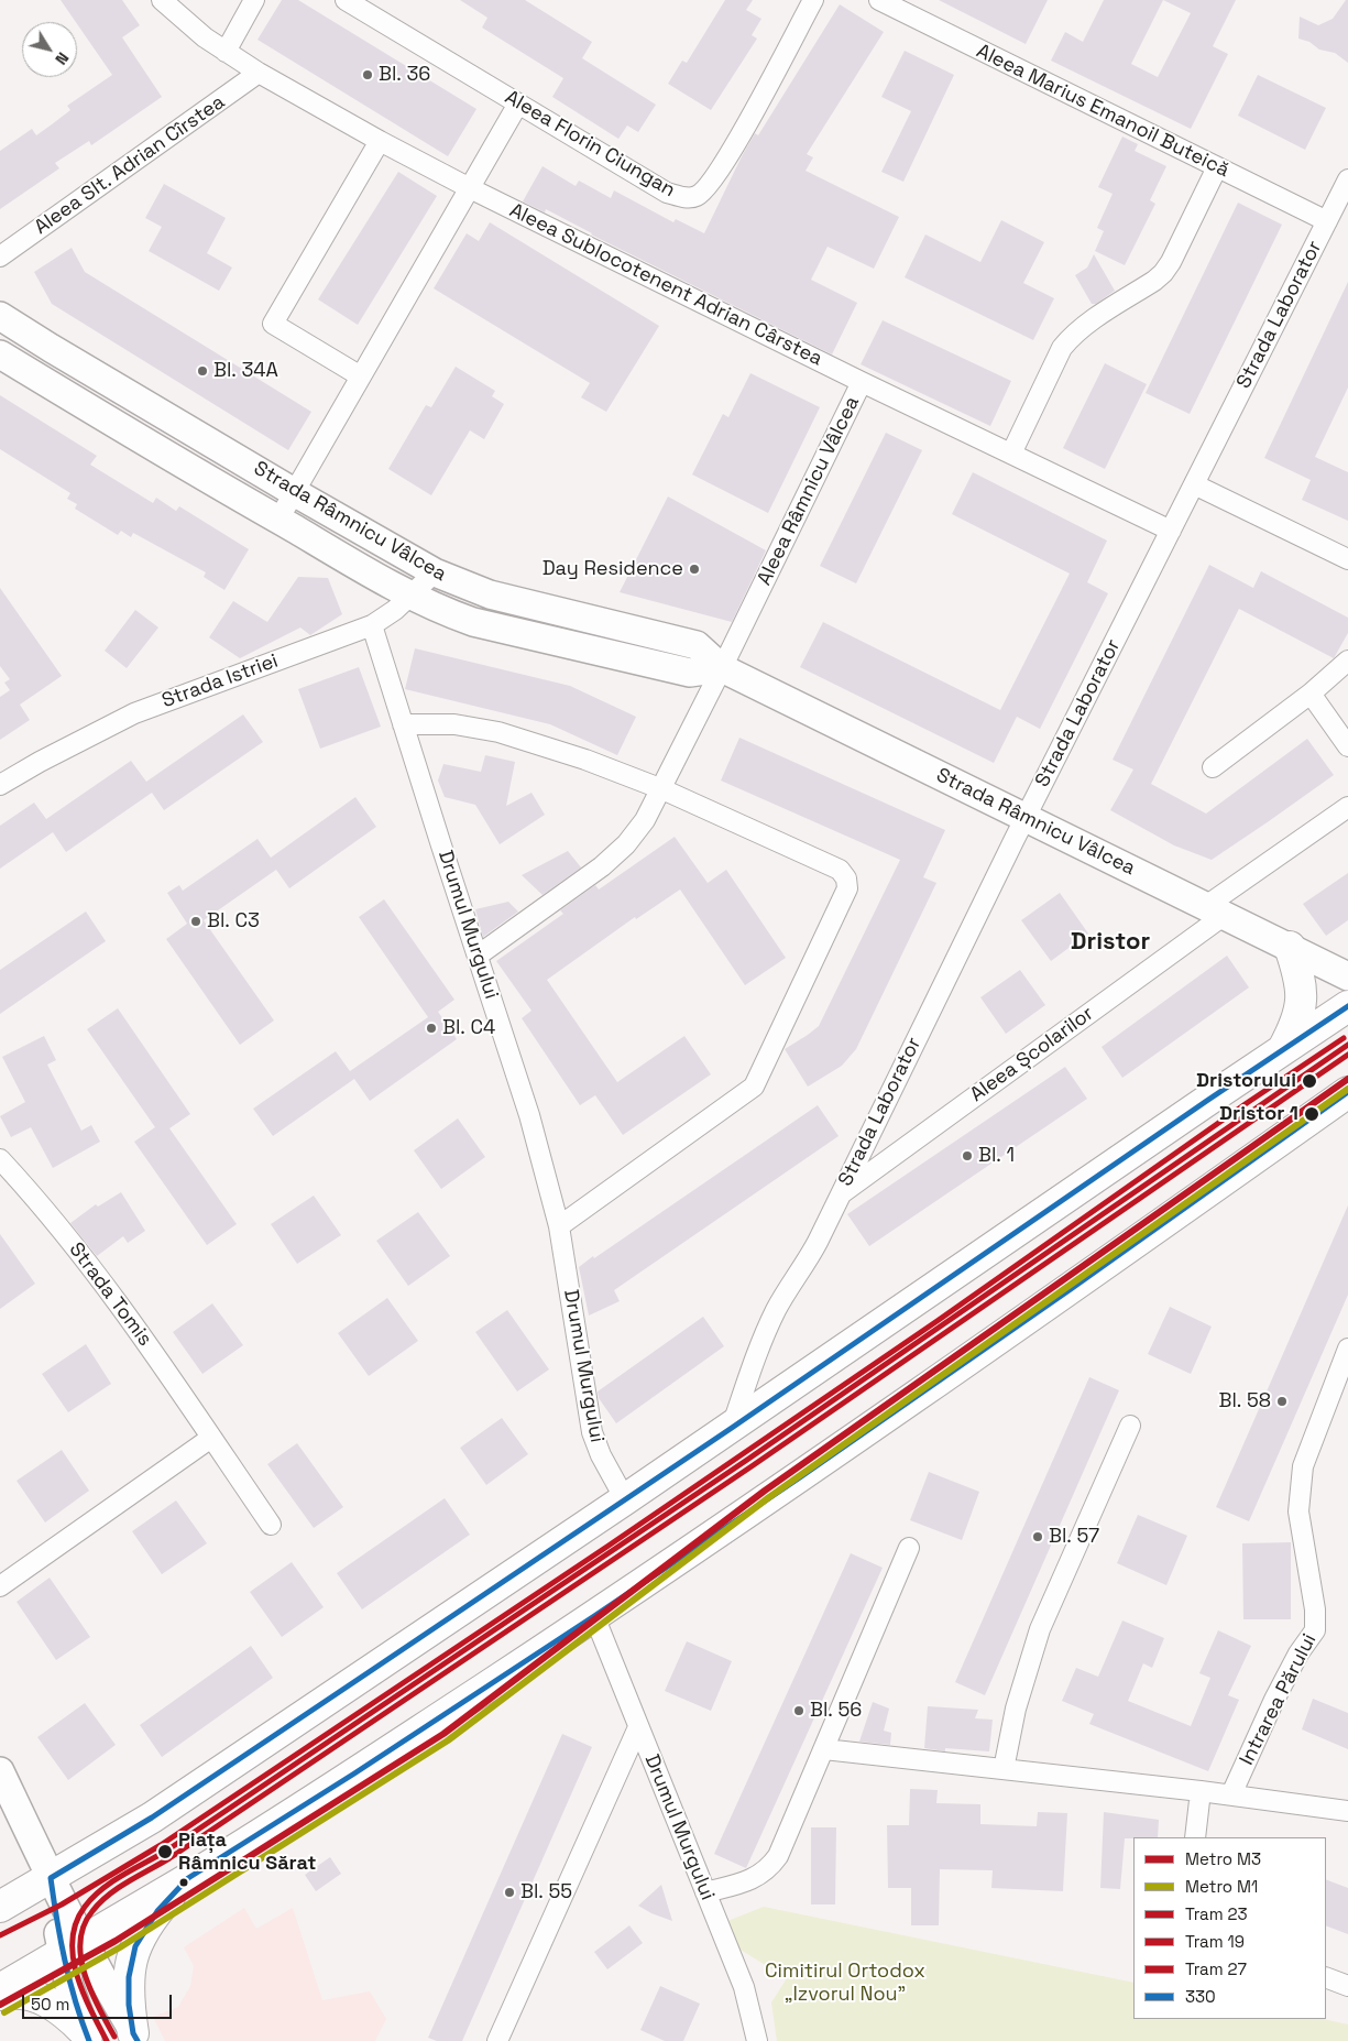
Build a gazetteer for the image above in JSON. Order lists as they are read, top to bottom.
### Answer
{
  "streets": {
    "street": [
      "Aleea Marius Emanoil Buteică",
      "Aleea Florin Ciungan",
      "Aleea Slt. Adrian Cîrstea",
      "Aleea Sublocotenent Adrian Cârstea",
      "Strada Laborator",
      "Aleea Râmnicu Vâlcea",
      "Strada Râmnicu Vâlcea",
      "Strada Istriei",
      "Drumul Murgului",
      "Aleea Școlarilor",
      "Strada Tomis",
      "Intrarea Părului"
    ]
  },
  "crossings": [
    ["Aleea Marius Emanoil Buteică", "Strada Laborator"],
    ["Aleea Slt. Adrian Cîrstea", "Aleea Sublocotenent Adrian Cârstea"],
    ["Aleea Sublocotenent Adrian Cârstea", "Aleea Râmnicu Vâlcea"],
    ["Strada Laborator", "Aleea Râmnicu Vâlcea"],
    ["Strada Laborator", "Strada Râmnicu Vâlcea"],
    ["Strada Laborator", "Aleea Școlarilor"],
    ["Aleea Râmnicu Vâlcea", "Strada Râmnicu Vâlcea"],
    ["Aleea Râmnicu Vâlcea", "Drumul Murgului"],
    ["Strada Râmnicu Vâlcea", "Strada Istriei"],
    ["Strada Râmnicu Vâlcea", "Aleea Școlarilor"],
    ["Strada Istriei", "Drumul Murgului"]
  ],
  "districts": ["Dristor"],
  "parks": ["Cimitirul Ortodox „Izvorul Nou”"],
  "places": [
    "Bl. 36",
    "Bl. 34A",
    "Day Residence",
    "Bl. C3",
    "Bl. C4",
    "Dristorului",
    "Dristor 1",
    "Bl. 1",
    "Bl. 58",
    "Bl. 57",
    "Bl. 56",
    "Piața Râmnicu Sărat",
    "Bl. 55"
  ],
  "lines": [
    "transit line 330",
    "tram line 27",
    "tram line 23",
    "tram line 19",
    "metro line M3",
    "metro line M1"
  ],
  "legend": [
    "Metro M3",
    "Metro M1",
    "Tram 23",
    "Tram 19",
    "Tram 27",
    "330"
  ],
  "scale_bar": "50 m",
  "north": "bottom right"
}
